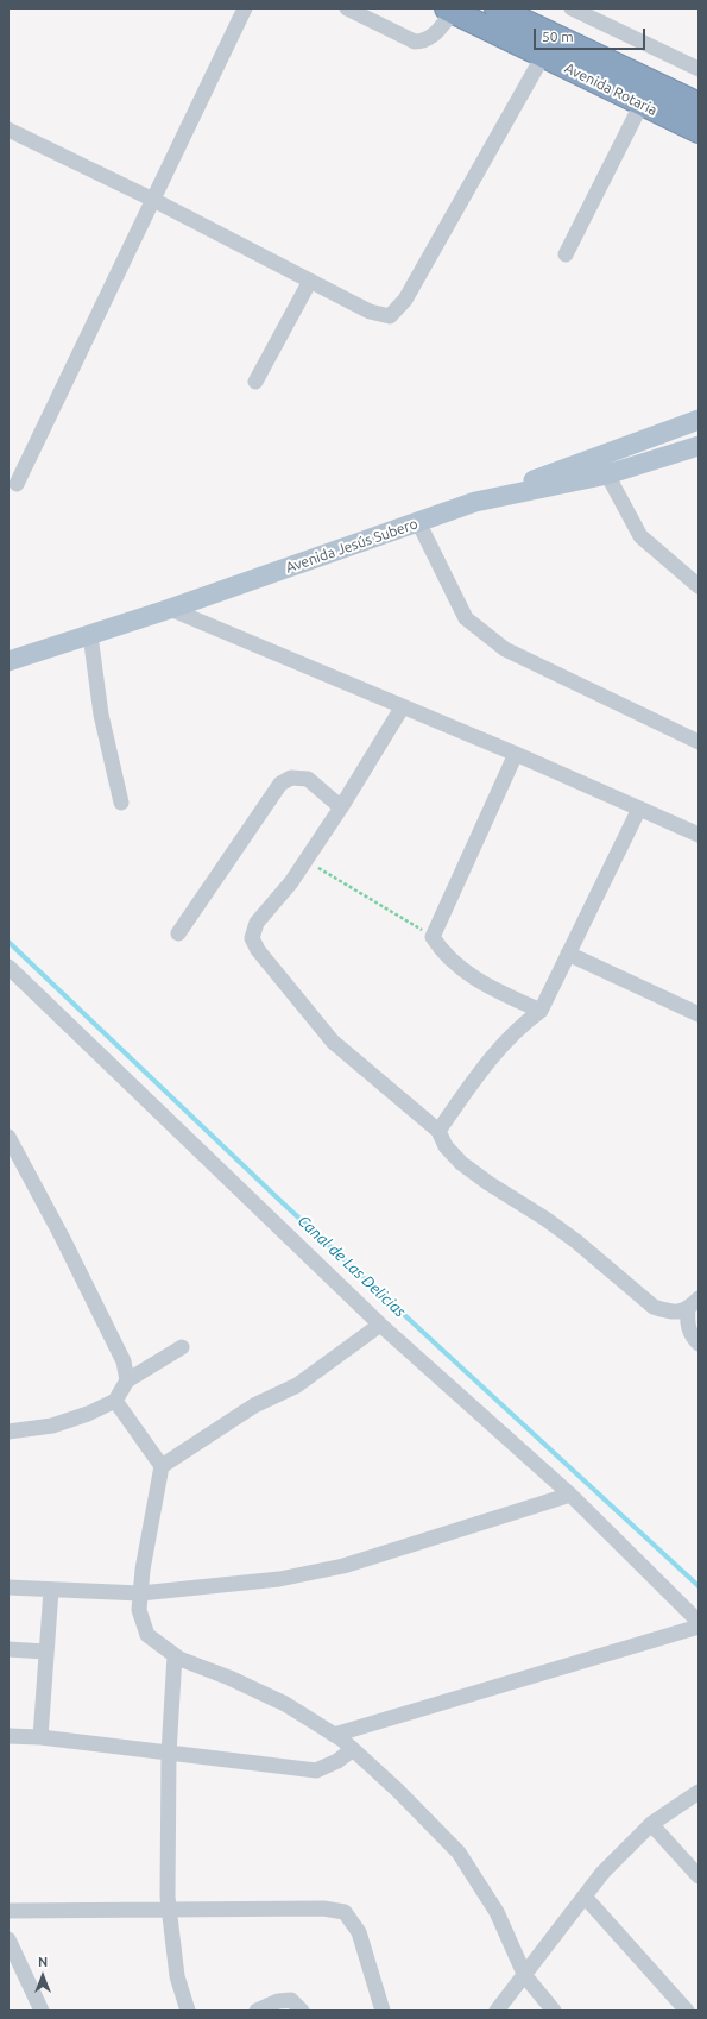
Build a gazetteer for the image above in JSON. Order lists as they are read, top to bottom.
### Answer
{
  "streets": {
    "highway": ["Avenida Rotaria"],
    "main road": ["Avenida Jesús Subero"]
  },
  "water": ["Canal de Las Delicias"],
  "scale_bar": "50 m",
  "north": "top"
}
